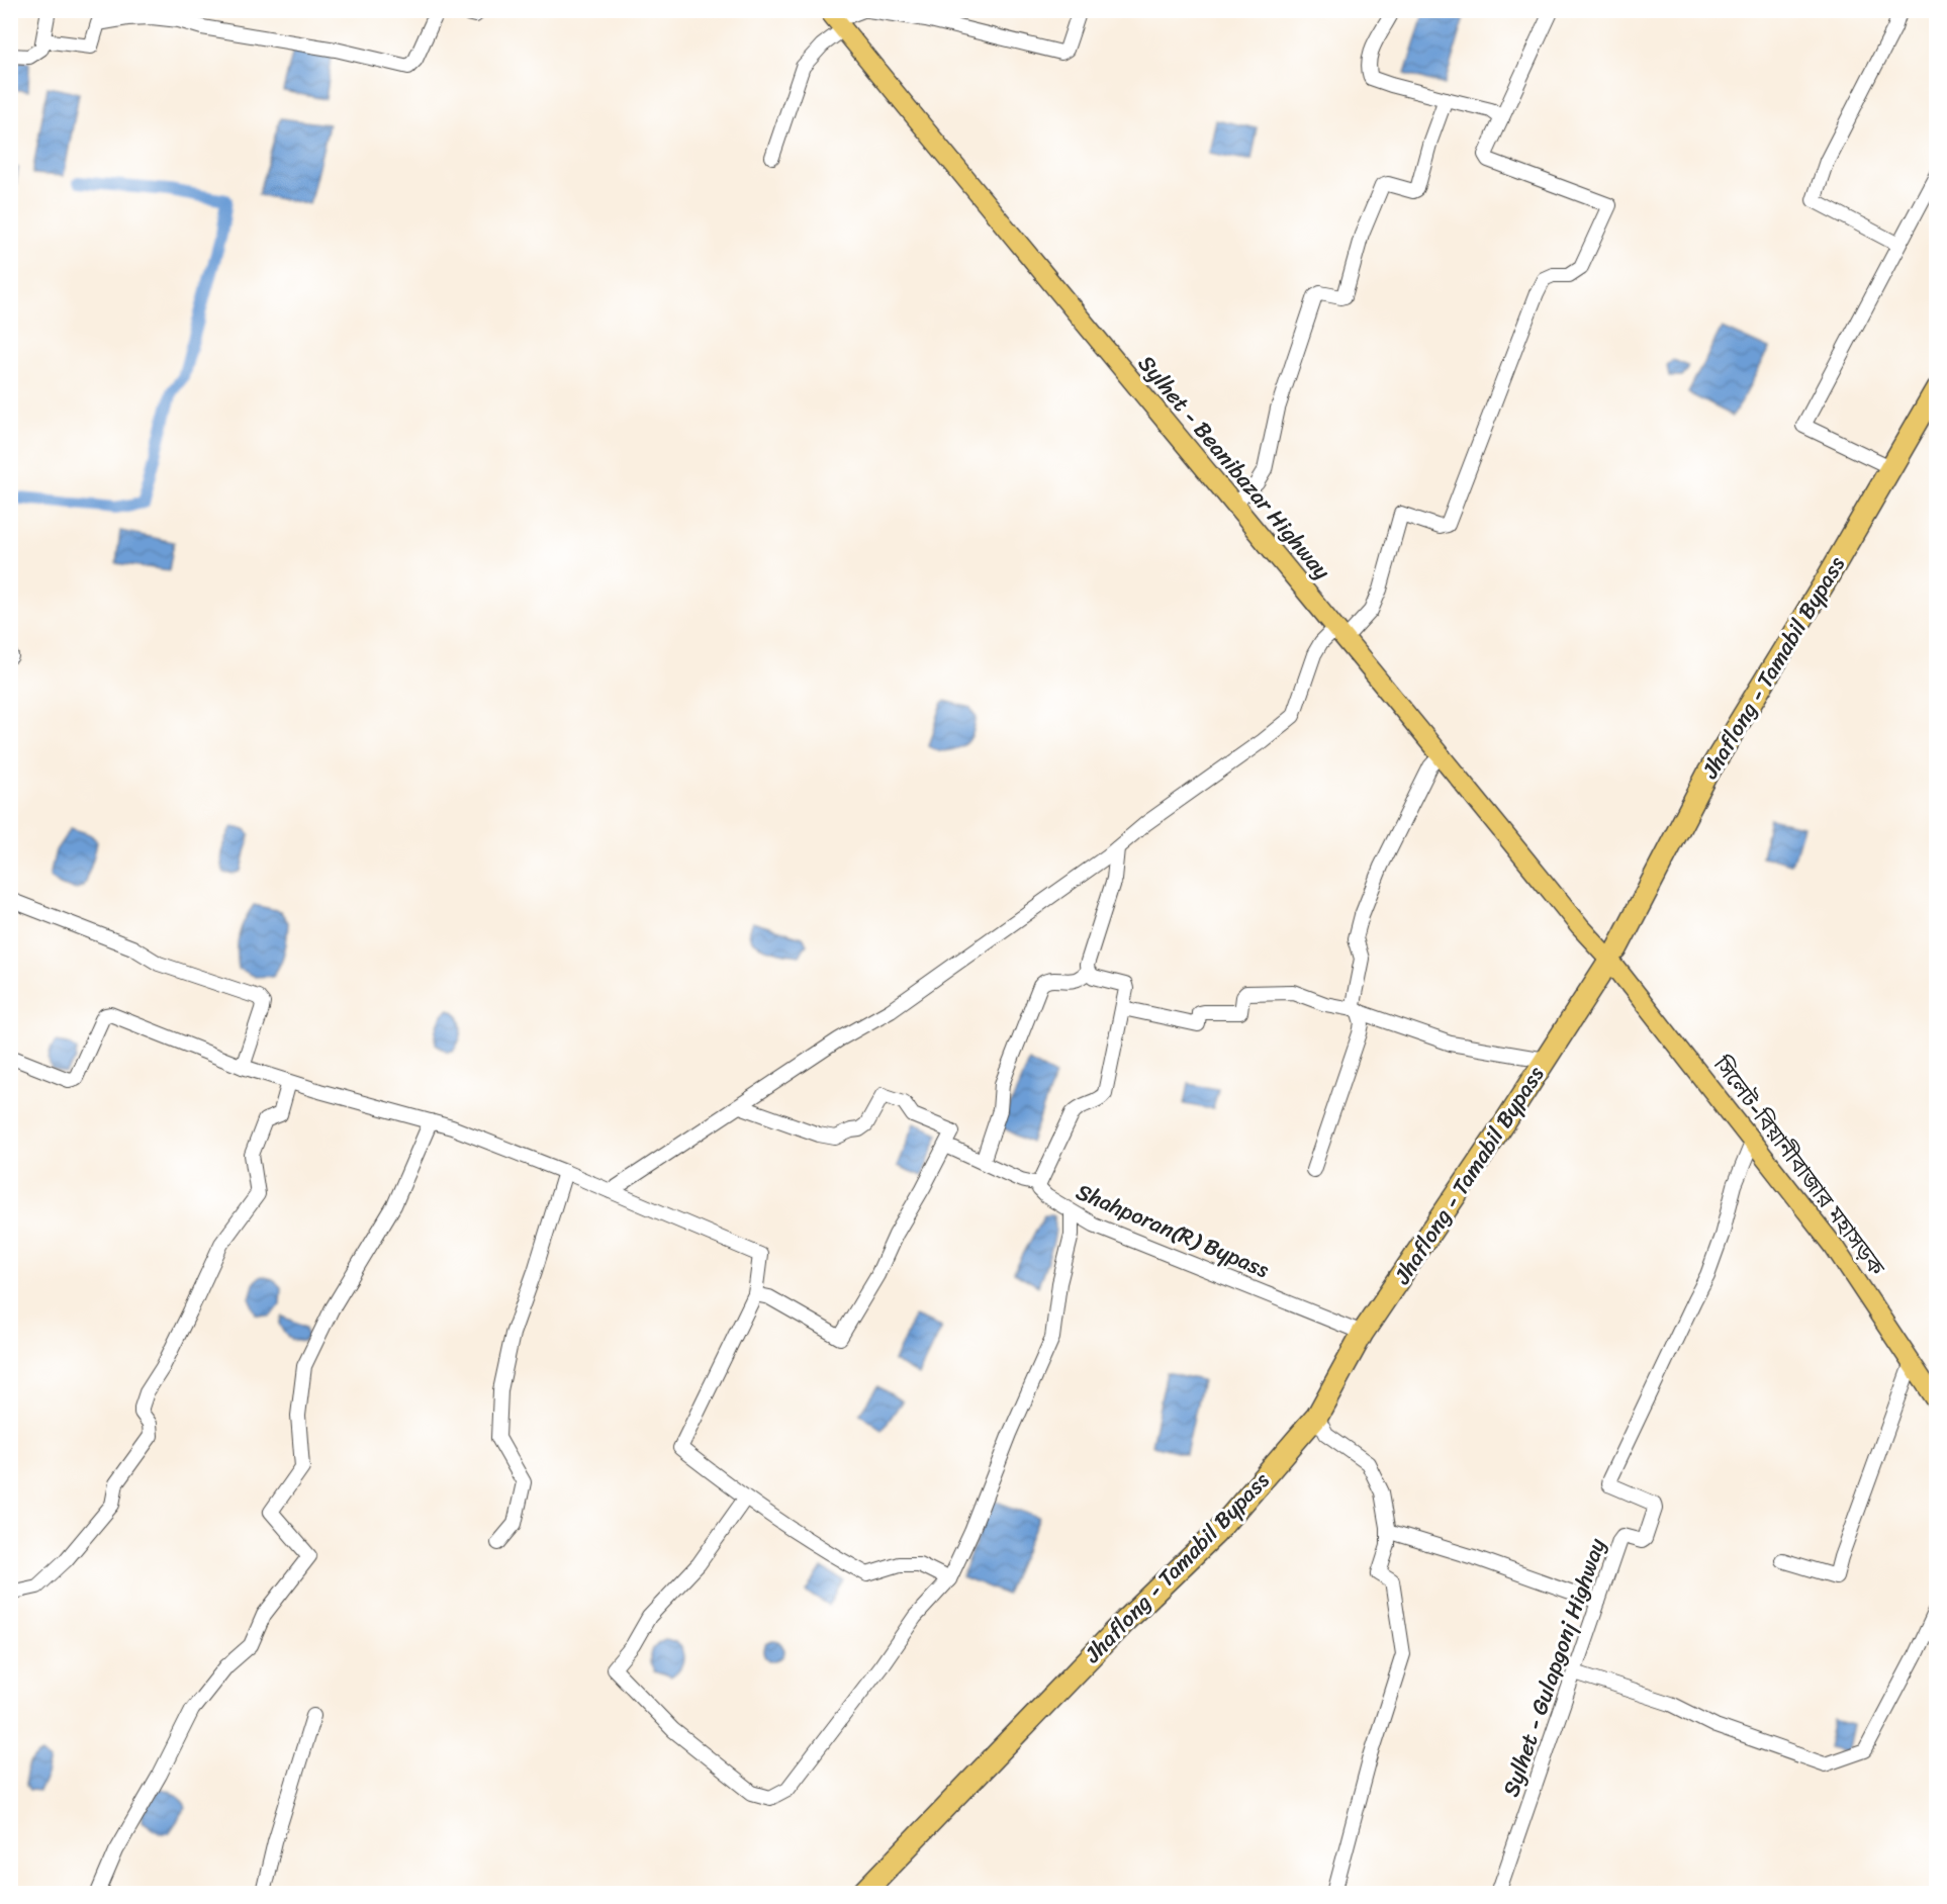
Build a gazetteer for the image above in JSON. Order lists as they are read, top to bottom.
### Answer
{
  "streets": {
    "highway": ["Jhaflong - Tamabil Bypass"],
    "main road": ["Sylhet - Beanibazar Highway", "সিলেট-বিয়ানীবাজার মহাসড়ক"],
    "street": ["Shahporan(R) Bypass", "Sylhet - Gulapgonj Highway"]
  },
  "crossings": [
    ["Sylhet - Beanibazar Highway", "Jhaflong - Tamabil Bypass"],
    ["Sylhet - Beanibazar Highway", "সিলেট-বিয়ানীবাজার মহাসড়ক"],
    ["Jhaflong - Tamabil Bypass", "সিলেট-বিয়ানীবাজার মহাসড়ক"],
    ["Jhaflong - Tamabil Bypass", "Shahporan(R) Bypass"],
    ["সিলেট-বিয়ানীবাজার মহাসড়ক", "Sylhet - Gulapgonj Highway"]
  ]
}
